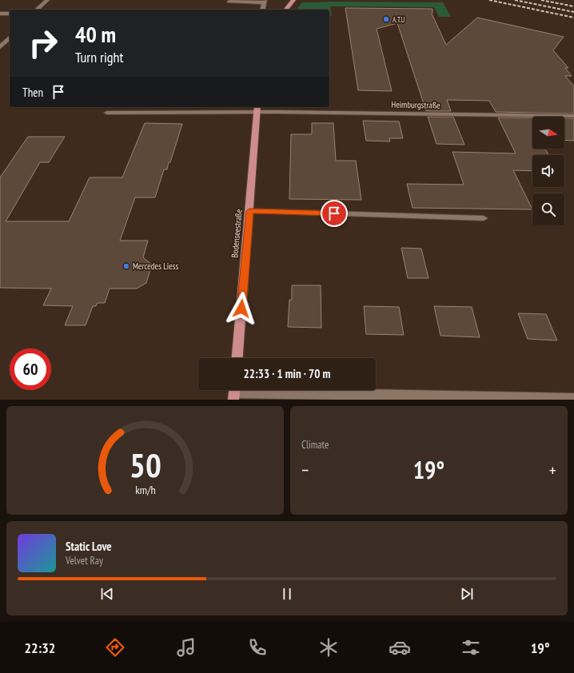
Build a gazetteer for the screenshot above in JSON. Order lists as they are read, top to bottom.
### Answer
{
  "streets": {
    "main road": ["Bodenseestraße"],
    "street": ["Heimburgstraße"]
  },
  "crossings": [
    ["Heimburgstraße", "Bodenseestraße"]
  ],
  "places": ["A.T.U", "Mercedes Liess"],
  "north": "right",
  "page": {
    "turn": ["40 m", "Turn right"],
    "then": "Then",
    "limit": "60",
    "trip": "22:33 · 1 min · 70 m",
    "tile": "Climate",
    "heat": ["−", "19°", "+"],
    "song": ["Static Love", "Velvet Ray"],
    "tabs": ["22:32", "19°"],
    "gauge": ["50", "km/h"]
  }
}
